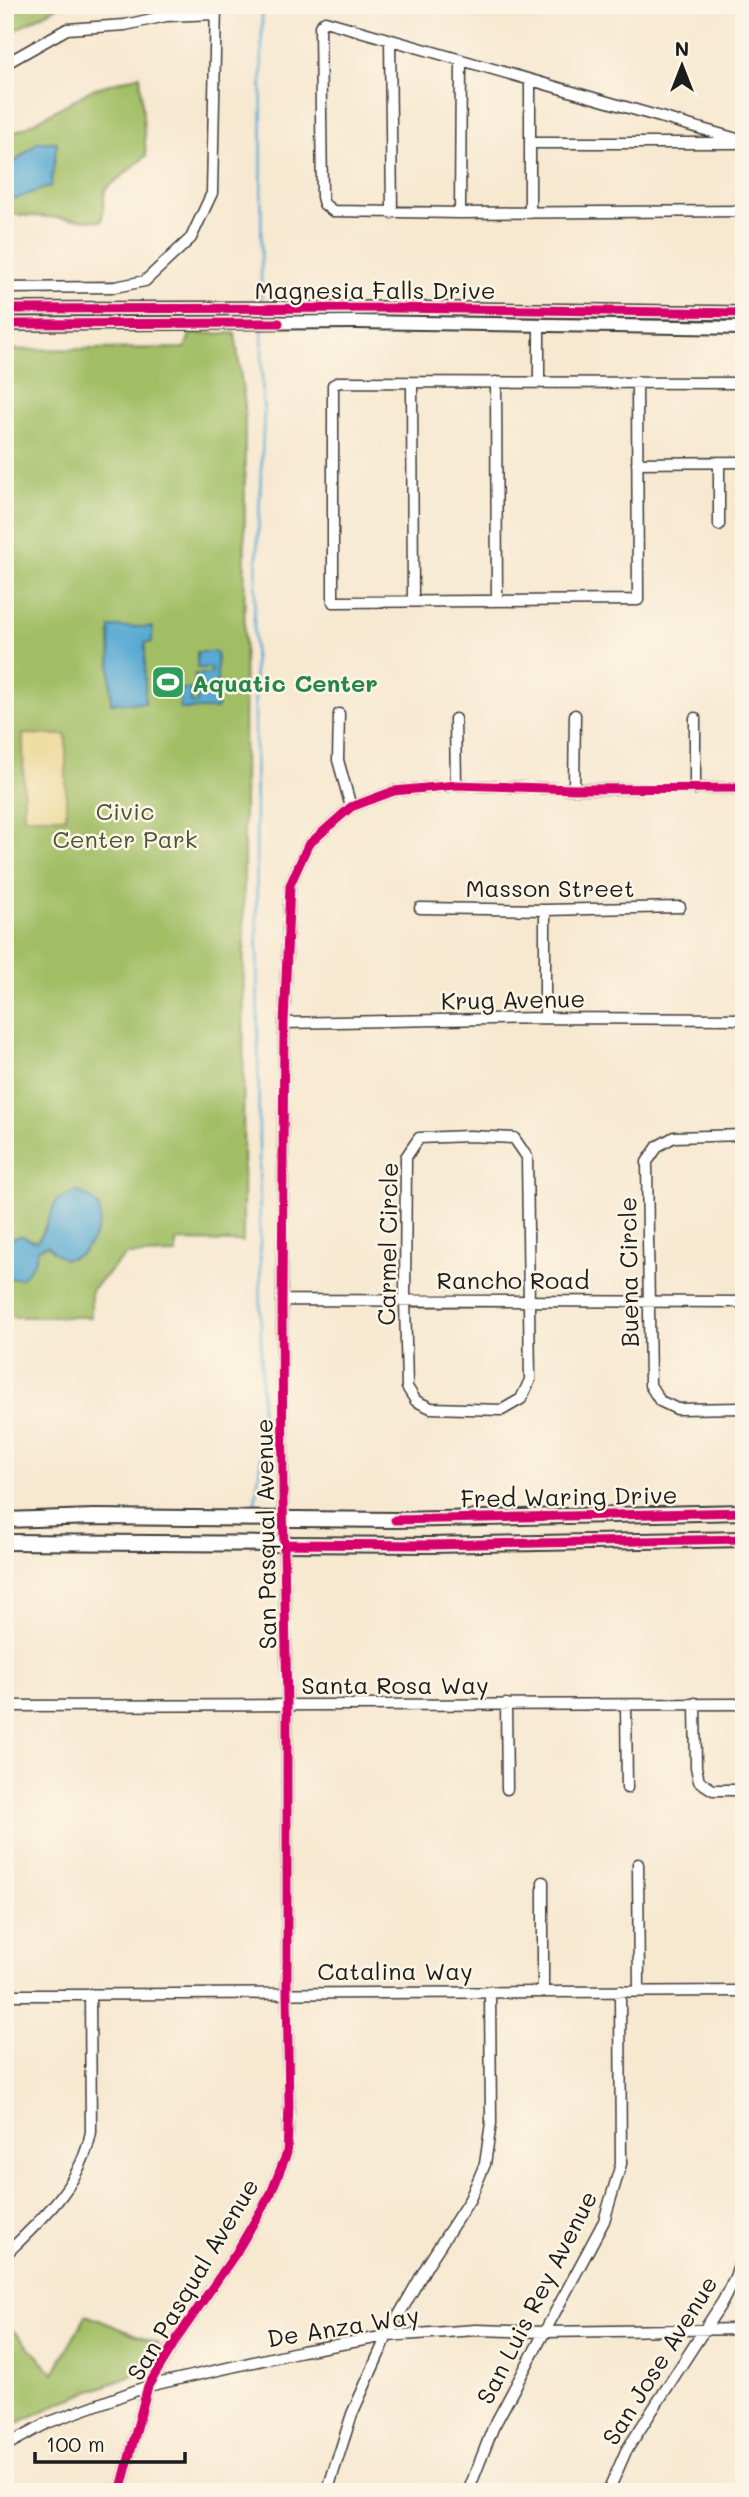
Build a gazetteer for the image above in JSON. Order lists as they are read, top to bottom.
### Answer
{
  "streets": {
    "main road": ["Fred Waring Drive"],
    "street": [
      "Magnesia Falls Drive",
      "Masson Street",
      "Krug Avenue",
      "Carmel Circle",
      "Buena Circle",
      "Rancho Road",
      "San Pasqual Avenue",
      "Santa Rosa Way",
      "Catalina Way",
      "San Luis Rey Avenue",
      "De Anza Way",
      "San Jose Avenue"
    ]
  },
  "crossings": [
    ["Krug Avenue", "San Pasqual Avenue"],
    ["Carmel Circle", "Rancho Road"],
    ["Buena Circle", "Rancho Road"],
    ["Rancho Road", "San Pasqual Avenue"],
    ["Fred Waring Drive", "San Pasqual Avenue"],
    ["San Pasqual Avenue", "Santa Rosa Way"],
    ["San Pasqual Avenue", "Catalina Way"],
    ["San Pasqual Avenue", "De Anza Way"],
    ["Catalina Way", "San Luis Rey Avenue"],
    ["San Luis Rey Avenue", "De Anza Way"],
    ["De Anza Way", "San Jose Avenue"]
  ],
  "parks": ["Civic Center Park"],
  "places": {
    "sports": ["Aquatic Center"]
  },
  "scale_bar": "100 m",
  "north": "top"
}
